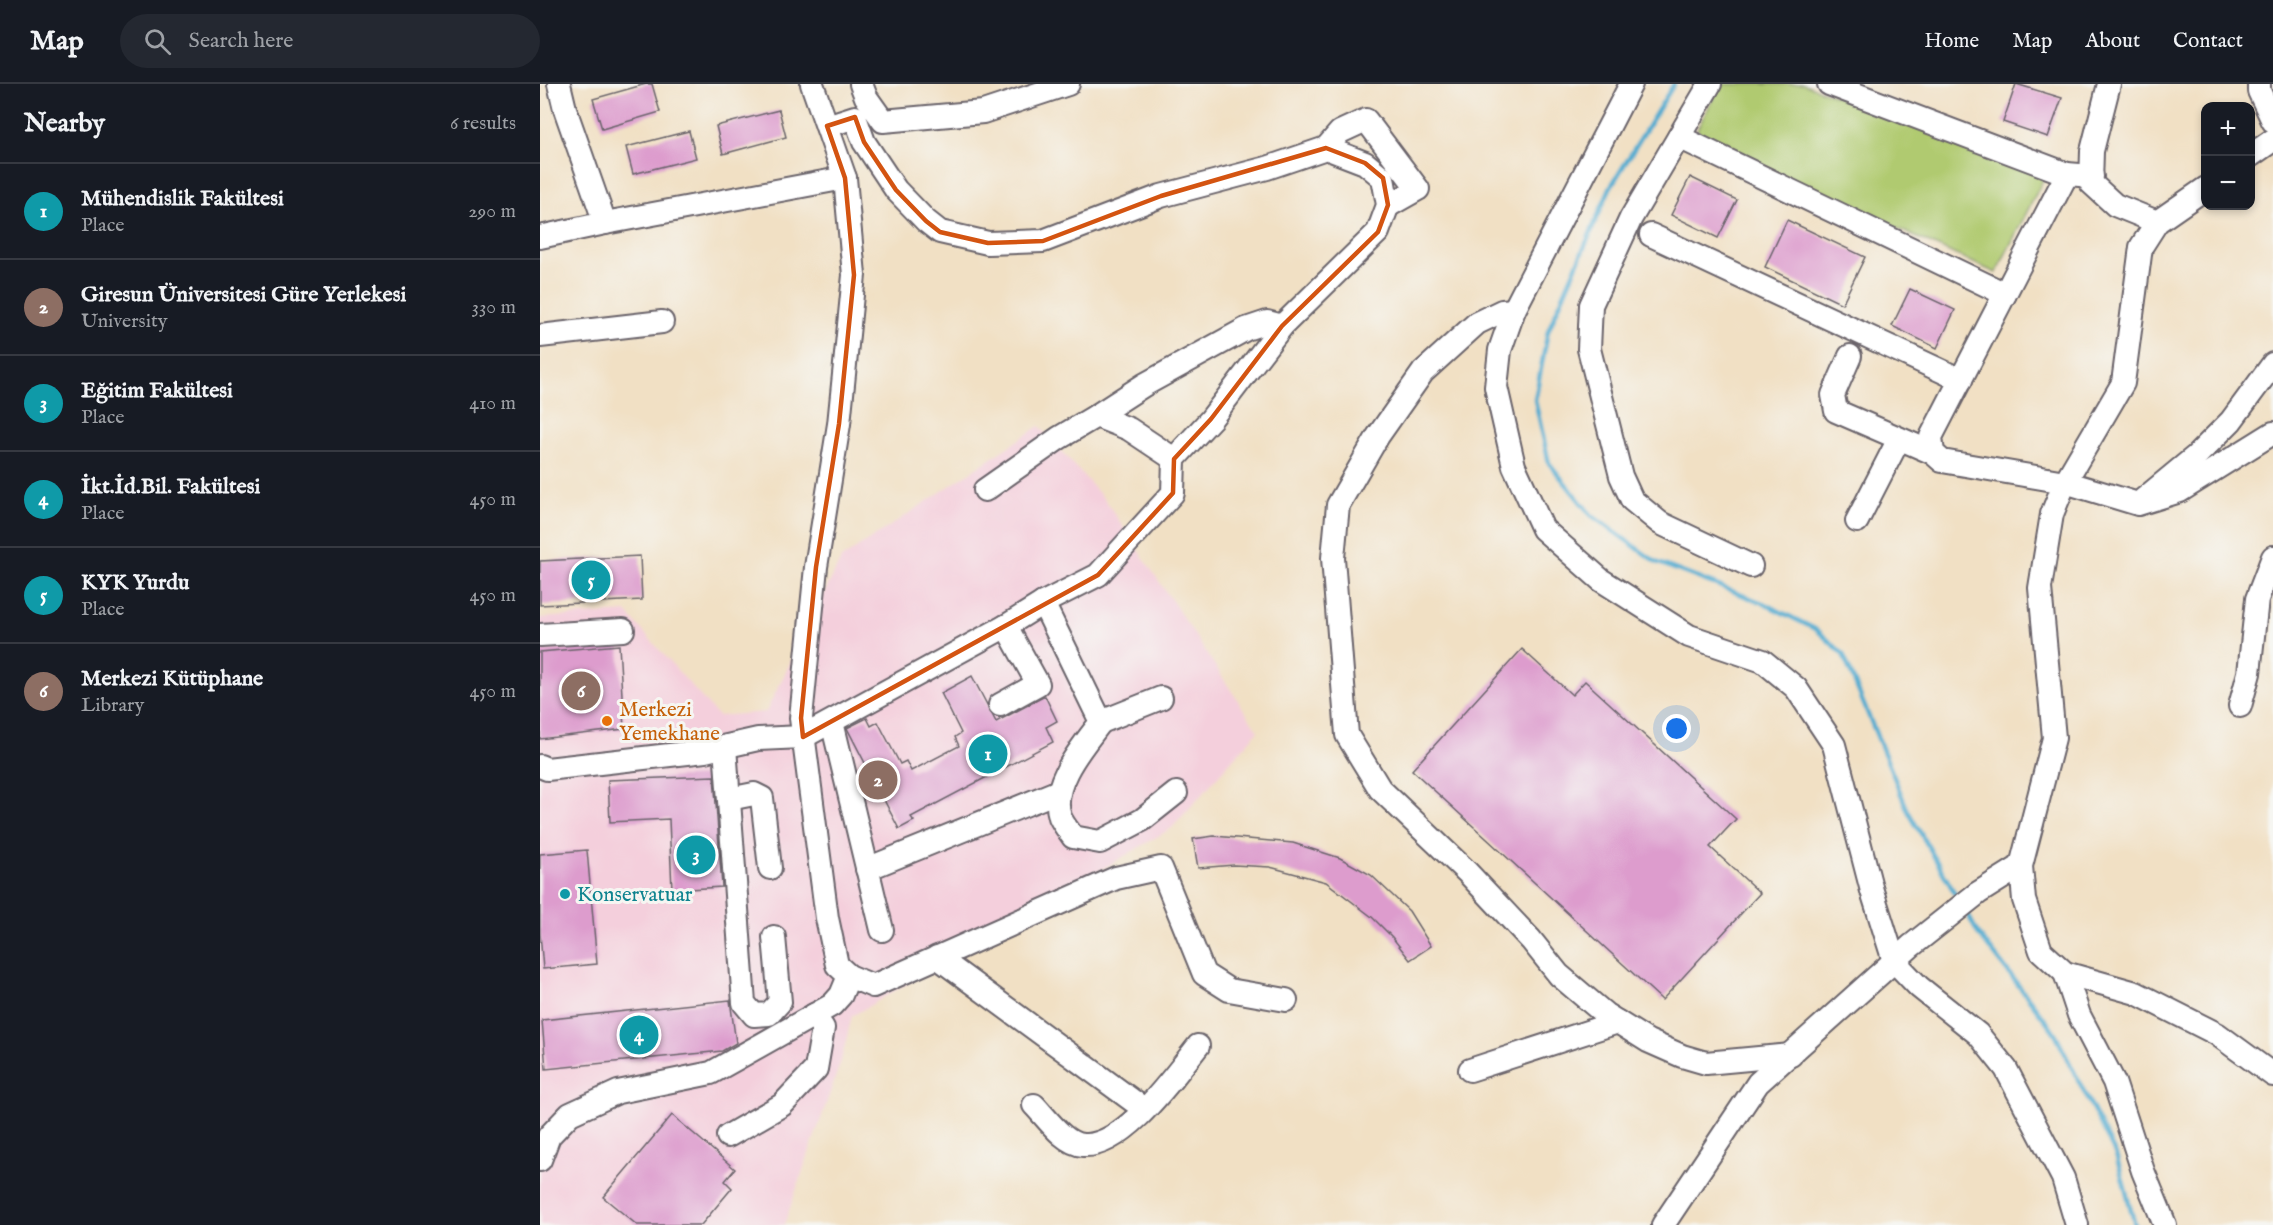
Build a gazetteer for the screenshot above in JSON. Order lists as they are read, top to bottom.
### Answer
{
  "places": ["Merkezi Yemekhane", "Konservatuar"],
  "page": {
    "header": "Map",
    "search": "Search here",
    "nav": [
      "Home",
      "Map",
      "About",
      "Contact"
    ],
    "heading": ["Nearby", "6 results"],
    "map_buttons": ["+", "−"],
    "list": [
      {
        "mark": "1",
        "name": "Mühendislik Fakültesi",
        "note": "Place",
        "value": "290 m"
      },
      {
        "mark": "2",
        "name": "Giresun Üniversitesi Güre Yerlekesi",
        "note": "University",
        "value": "330 m"
      },
      {
        "mark": "3",
        "name": "Eğitim Fakültesi",
        "note": "Place",
        "value": "410 m"
      },
      {
        "mark": "4",
        "name": "İkt.İd.Bil. Fakültesi",
        "note": "Place",
        "value": "450 m"
      },
      {
        "mark": "5",
        "name": "KYK Yurdu",
        "note": "Place",
        "value": "450 m"
      },
      {
        "mark": "6",
        "name": "Merkezi Kütüphane",
        "note": "Library",
        "value": "450 m"
      }
    ],
    "pins": [
      "5",
      "6",
      "1",
      "2",
      "3",
      "4"
    ]
  }
}
